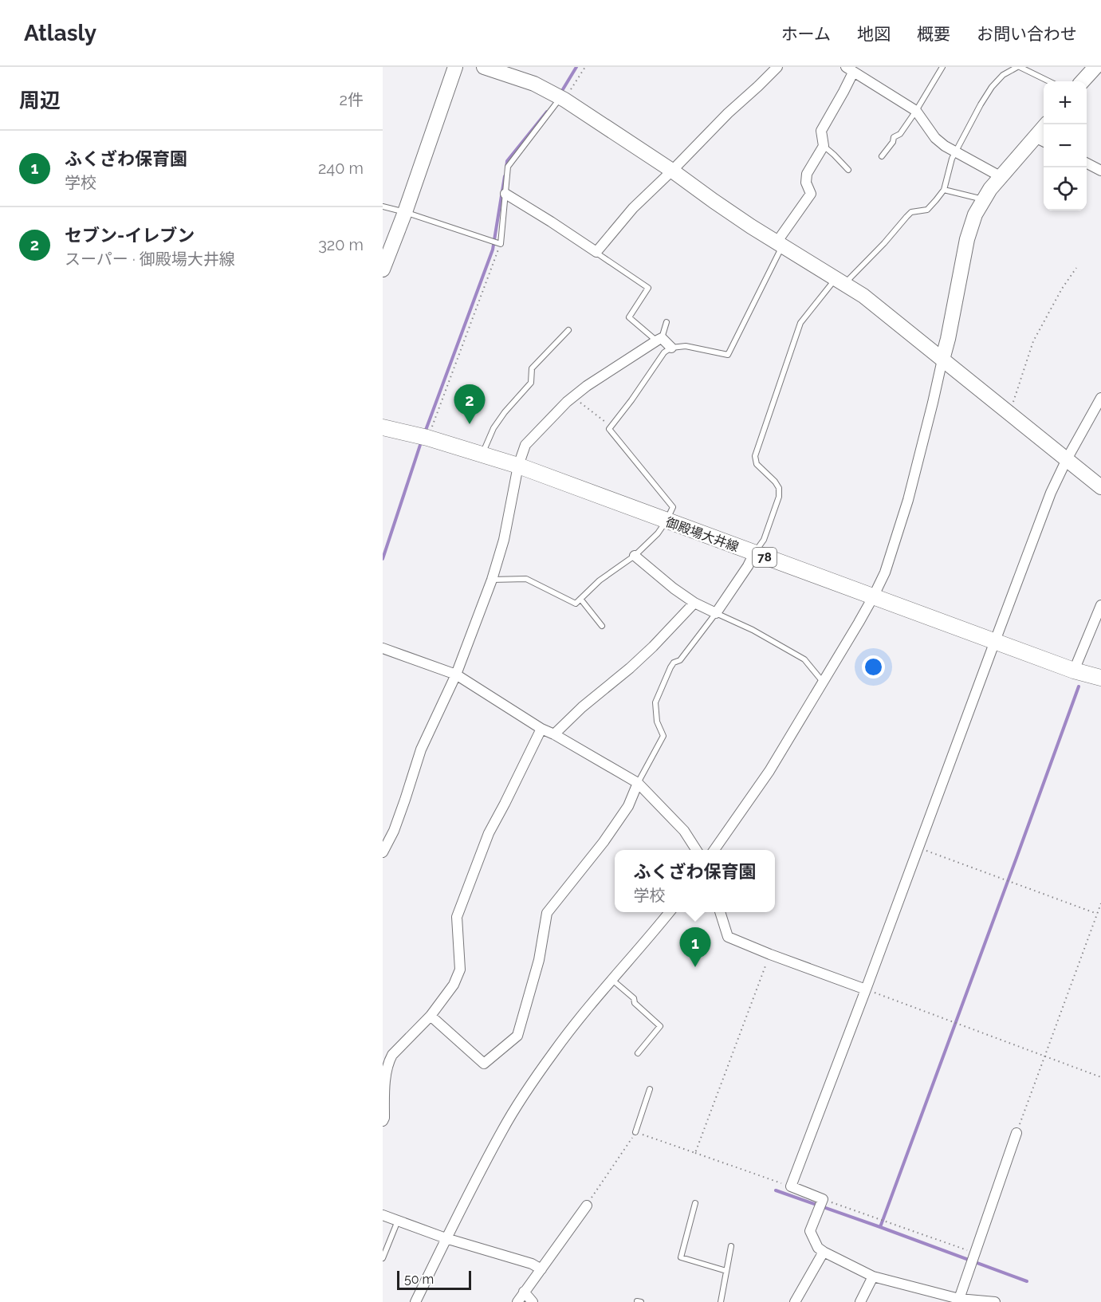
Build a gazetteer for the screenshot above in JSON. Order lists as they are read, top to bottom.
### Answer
{
  "streets": {
    "main road": ["御殿場大井線", "78"]
  },
  "scale_bar": "50 m",
  "page": {
    "header": "Atlasly",
    "nav": [
      "ホーム",
      "地図",
      "概要",
      "お問い合わせ"
    ],
    "heading": ["周辺", "2件"],
    "map_buttons": ["+", "−"],
    "list": [
      {
        "mark": "1",
        "name": "ふくざわ保育園",
        "note": "学校",
        "value": "240 m"
      },
      {
        "mark": "2",
        "name": "セブン-イレブン",
        "note": "スーパー · 御殿場大井線",
        "value": "320 m"
      }
    ],
    "pins": ["2", "1"],
    "popup": ["ふくざわ保育園", "学校"],
    "scale": "50 m"
  }
}
